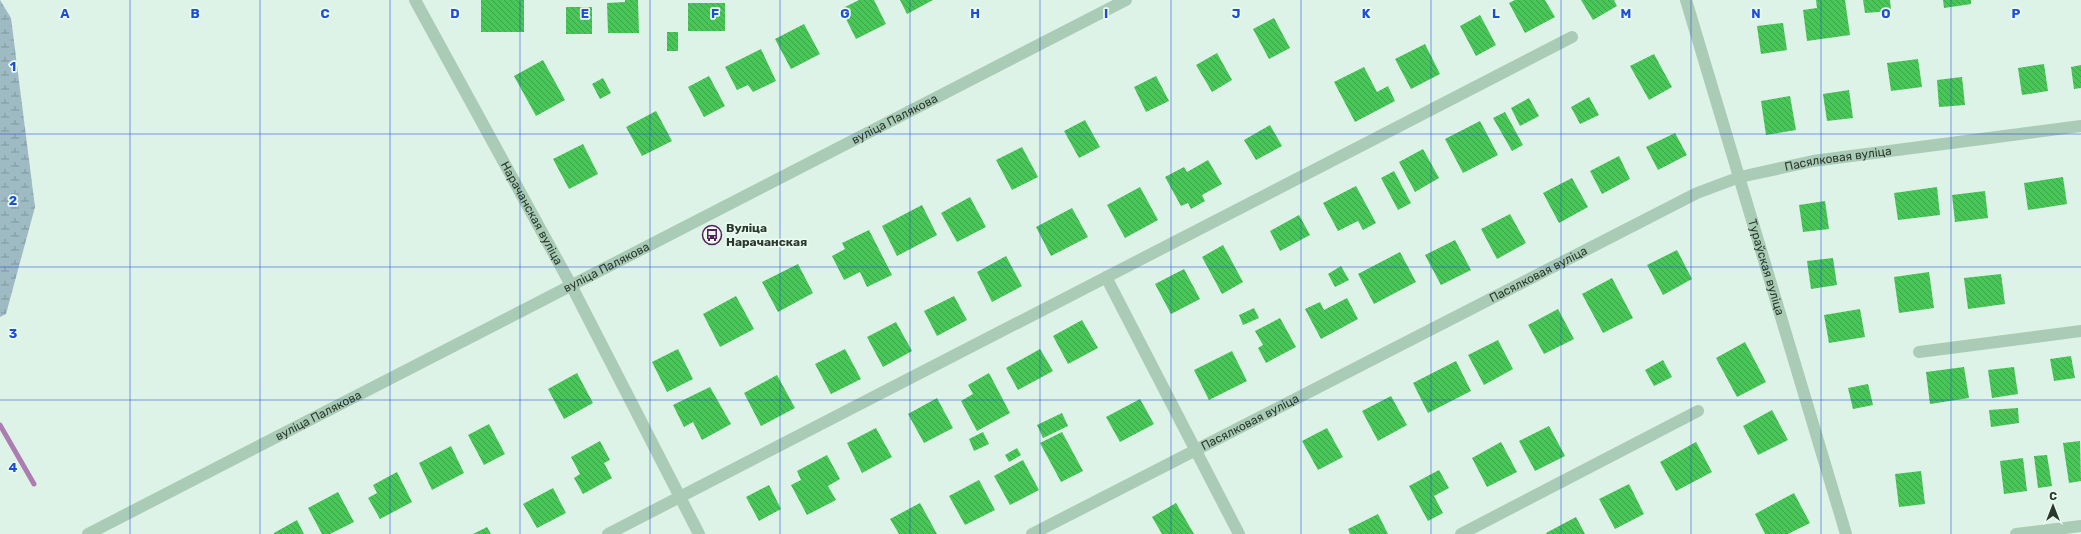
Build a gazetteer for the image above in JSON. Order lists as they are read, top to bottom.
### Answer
{
  "streets": {
    "street": [
      "вуліца Палякова",
      "Пасялковая вуліца",
      "Нарачанская вуліца",
      "Тураўская вуліца"
    ]
  },
  "crossings": [
    ["вуліца Палякова", "Нарачанская вуліца"],
    ["Пасялковая вуліца", "Тураўская вуліца"]
  ],
  "places": {
    "bus stop": ["Вуліца Нарачанская"]
  },
  "north": "top",
  "grid": {
    "columns": [
      "A",
      "B",
      "C",
      "D",
      "E",
      "F",
      "G",
      "H",
      "I",
      "J",
      "K",
      "L",
      "M",
      "N",
      "O",
      "P"
    ],
    "rows": [
      "1",
      "2",
      "3",
      "4"
    ]
  }
}
